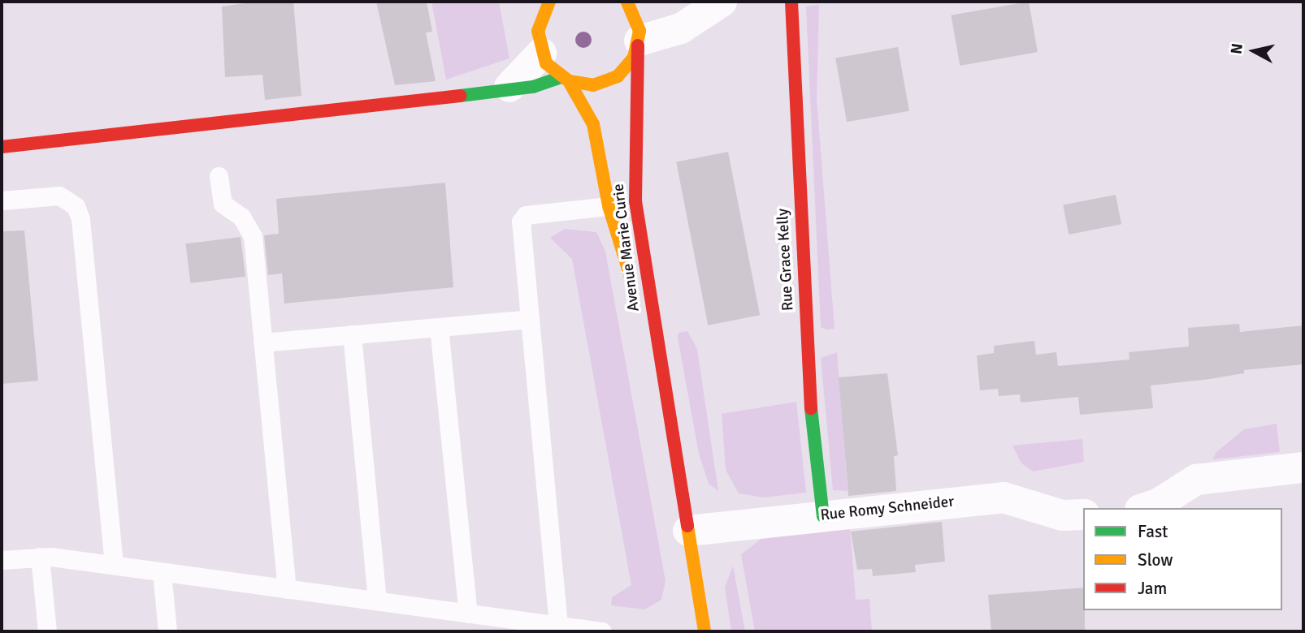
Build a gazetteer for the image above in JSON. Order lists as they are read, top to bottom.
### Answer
{
  "streets": {
    "main road": ["Avenue Marie Curie", "Rue Grace Kelly"],
    "street": ["Rue Romy Schneider"]
  },
  "crossings": [
    ["Avenue Marie Curie", "Rue Romy Schneider"],
    ["Rue Grace Kelly", "Rue Romy Schneider"]
  ],
  "legend": ["Fast", "Slow", "Jam"],
  "north": "left"
}
